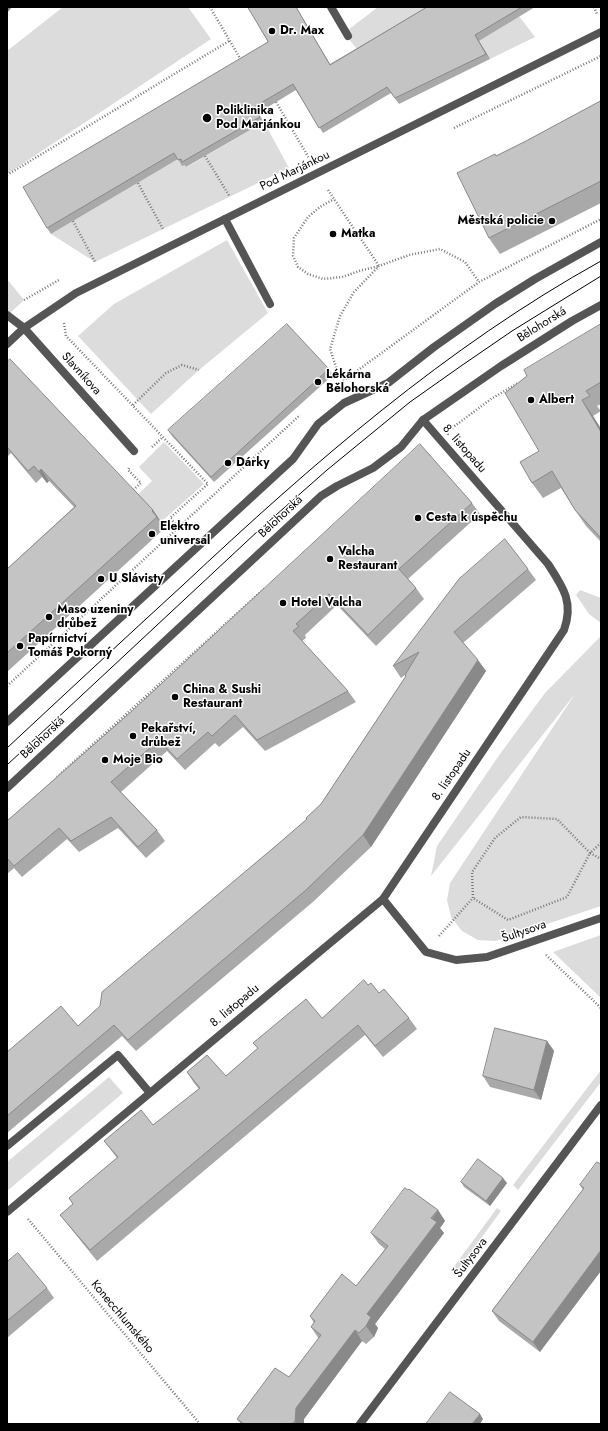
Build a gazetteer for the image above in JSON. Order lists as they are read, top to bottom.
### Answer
{
  "streets": {
    "street": [
      "Pod Marjánkou",
      "Bělohorská",
      "Slavníkova",
      "8. listopadu",
      "Šultysova"
    ],
    "path": ["Konecchlumského"]
  },
  "crossings": [
    ["Pod Marjánkou", "Slavníkova"],
    ["Bělohorská", "8. listopadu"]
  ],
  "places": [
    "Dr. Max",
    "Poliklinika Pod Marjánkou",
    "Městská policie",
    "Matka",
    "Lékárna Bělohorská",
    "Albert",
    "Dárky",
    "Cesta k úspěchu",
    "Elektro universal",
    "Valcha Restaurant",
    "U Slávisty",
    "Hotel Valcha",
    "Maso uzeniny drůbež",
    "Papírnictví Tomáš Pokorný",
    "China & Sushi Restaurant",
    "Pekařství, drůbež",
    "Moje Bio"
  ]
}
